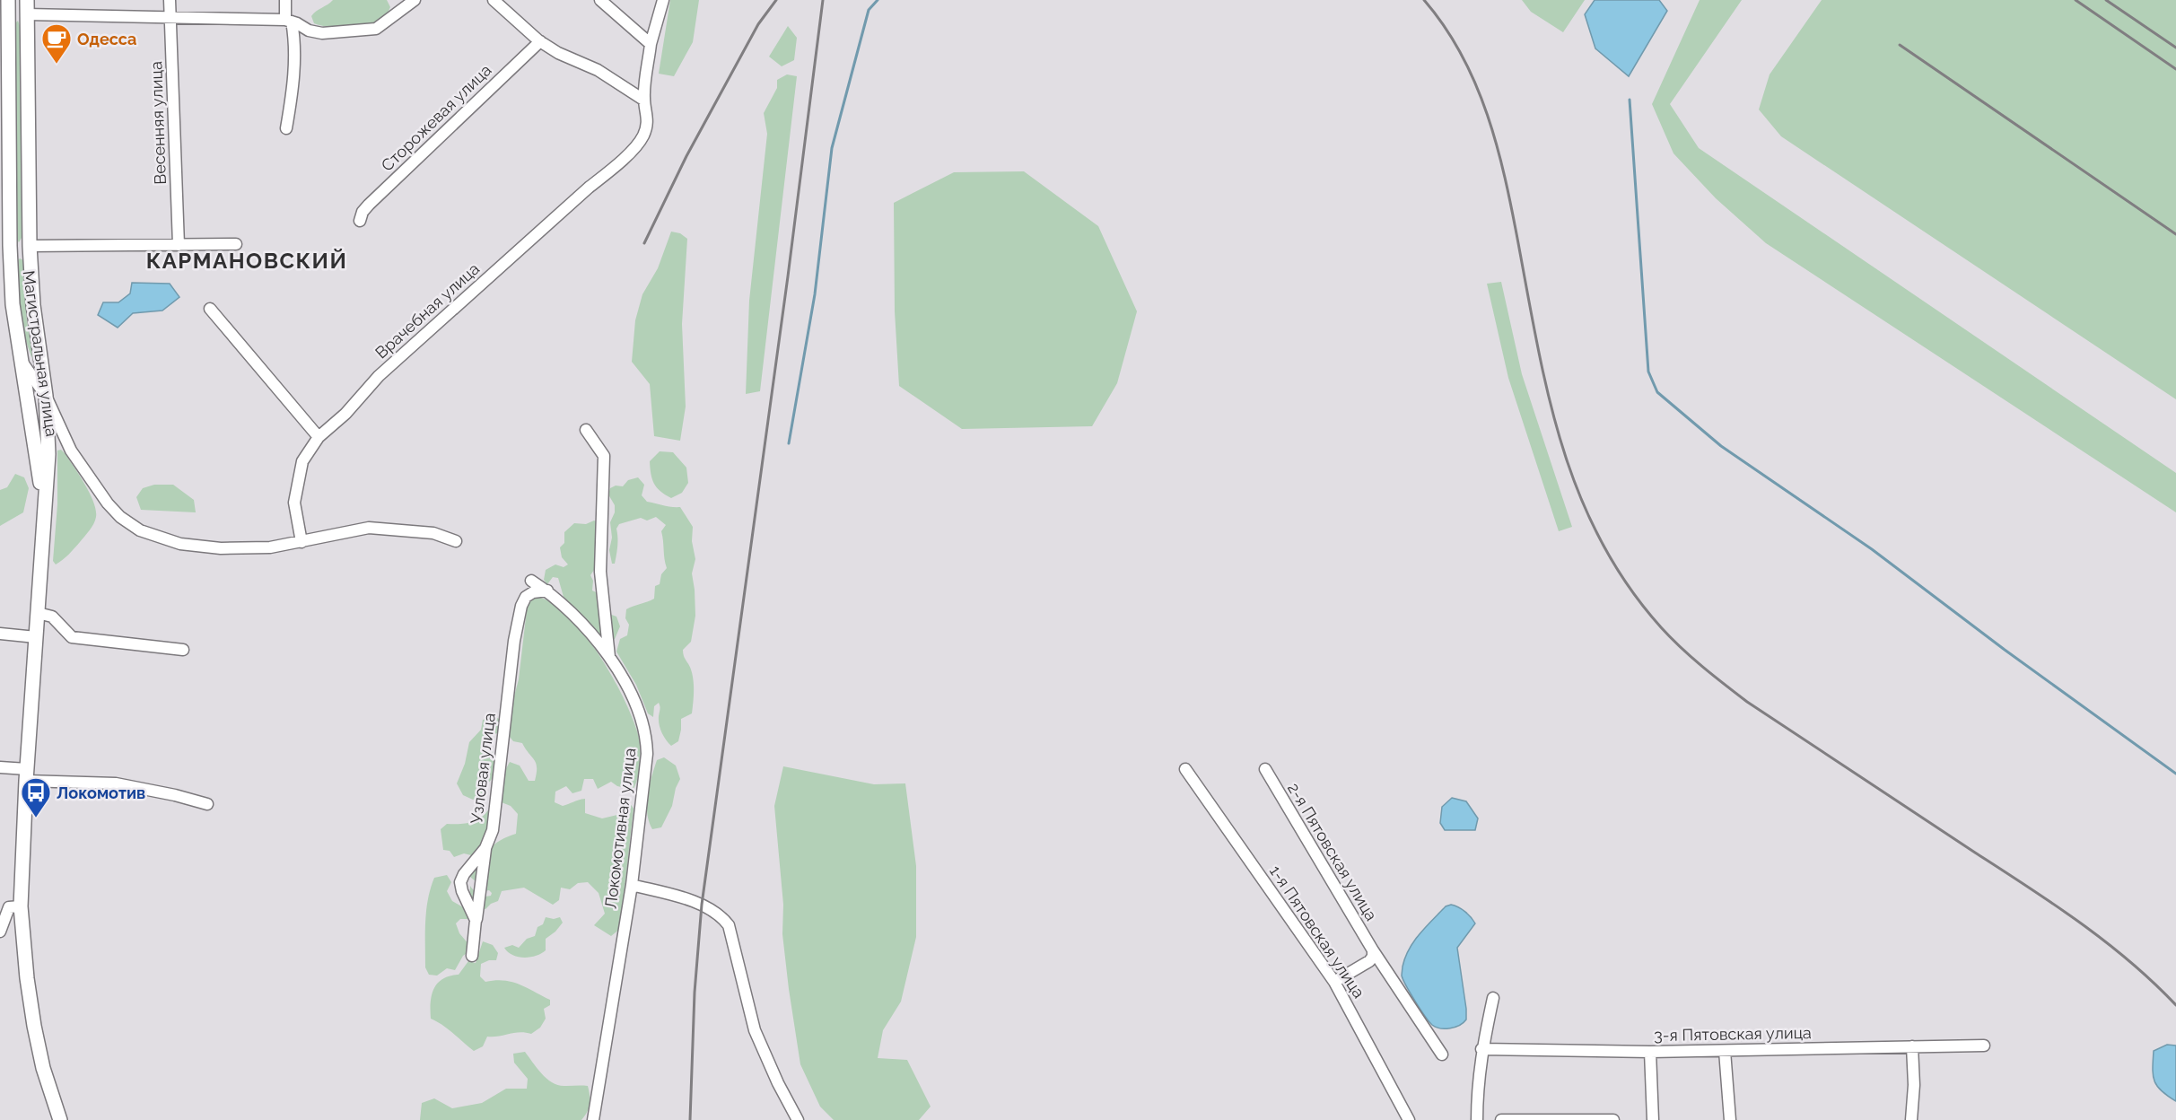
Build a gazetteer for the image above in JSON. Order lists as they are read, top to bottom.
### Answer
{
  "streets": {
    "main road": ["Магистральная улица"],
    "street": [
      "Сторожевая улица",
      "Весенняя улица",
      "Врачебная улица",
      "Узловая улица",
      "Локомотивная улица",
      "2-я Пятовская улица",
      "1-я Пятовская улица",
      "3-я Пятовская улица"
    ]
  },
  "crossings": [
    ["Узловая улица", "Локомотивная улица"]
  ],
  "districts": ["КАРМАНОВСКИЙ"],
  "places": {
    "cafe": ["Одесса"],
    "bus stop": ["Локомотив"]
  }
}
